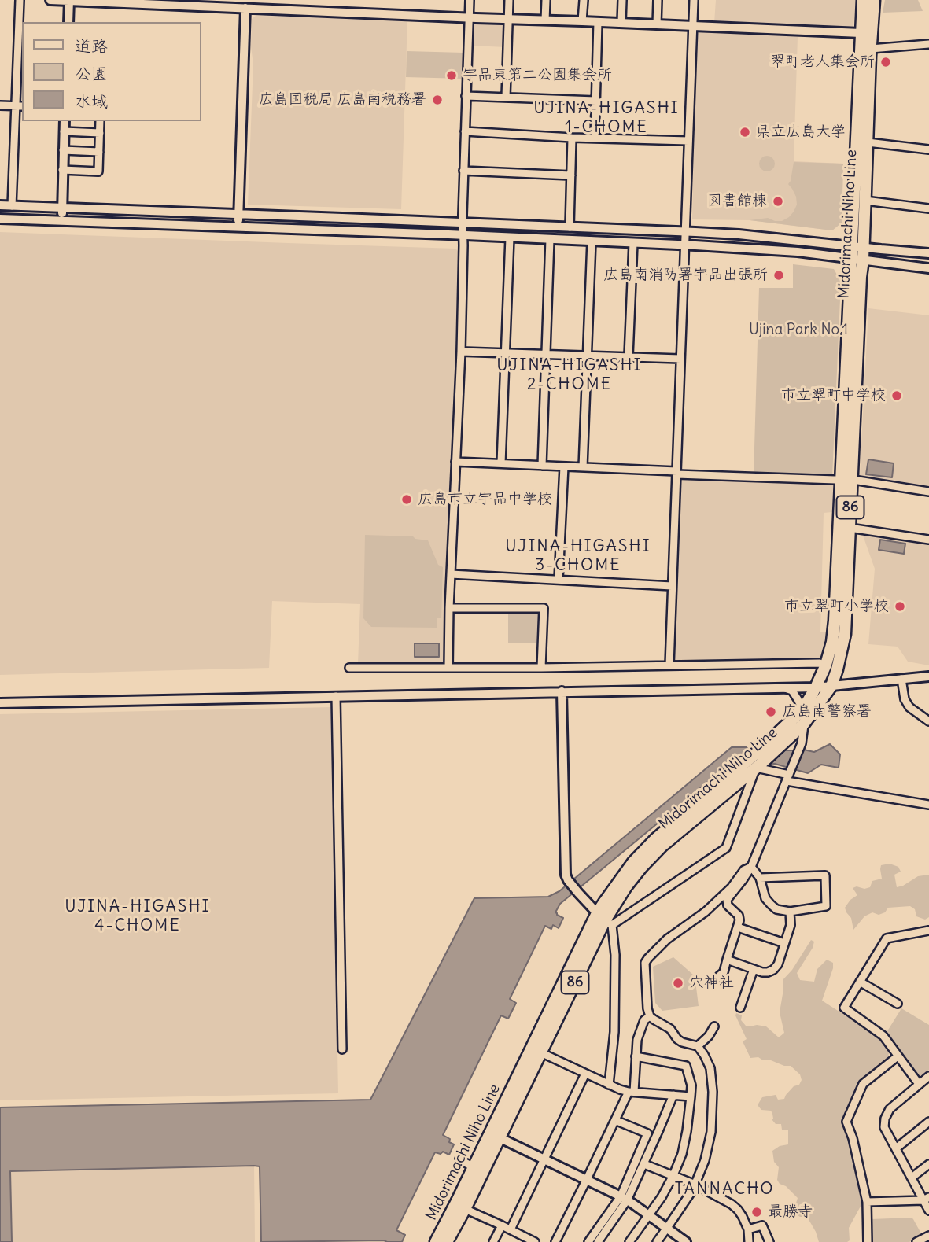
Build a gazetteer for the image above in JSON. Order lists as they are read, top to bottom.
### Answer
{
  "streets": {
    "main road": ["Midorimachi Niho Line", "86"]
  },
  "districts": [
    "UJINA-HIGASHI 1-CHOME",
    "UJINA-HIGASHI 2-CHOME",
    "UJINA-HIGASHI 3-CHOME",
    "UJINA-HIGASHI 4-CHOME",
    "TANNACHO"
  ],
  "parks": ["Ujina Park No.1"],
  "places": [
    "翠町老人集会所",
    "宇品東第二公園集会所",
    "広島国税局 広島南税務署",
    "県立広島大学",
    "図書館棟",
    "広島南消防署宇品出張所",
    "市立翠町中学校",
    "広島市立宇品中学校",
    "市立翠町小学校",
    "広島南警察署",
    "穴神社",
    "最勝寺"
  ],
  "legend": ["道路", "公園", "水域"]
}
